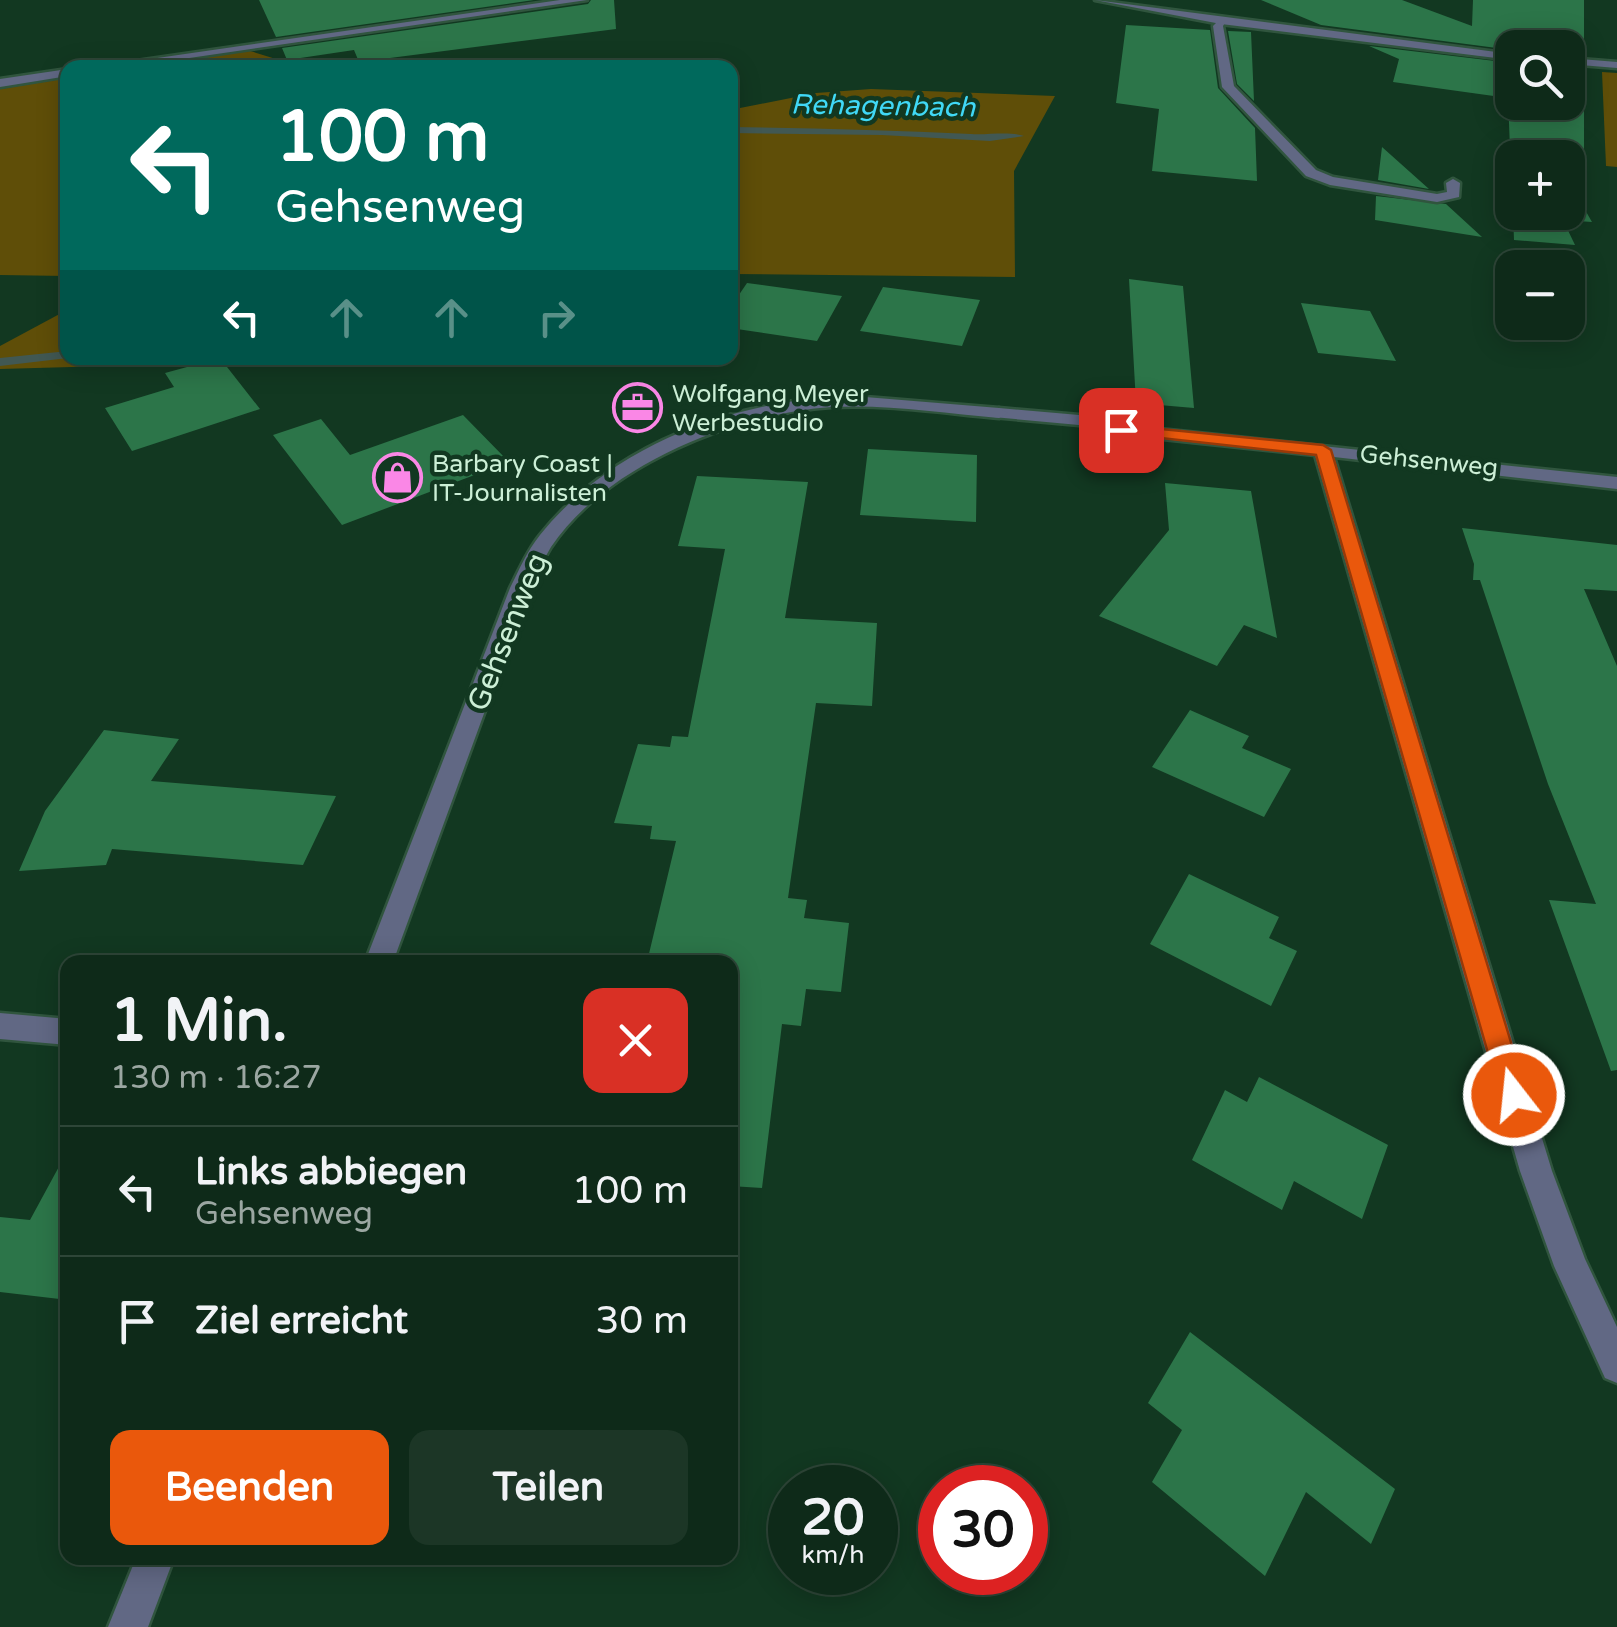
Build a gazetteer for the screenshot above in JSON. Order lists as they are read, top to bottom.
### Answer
{
  "streets": {
    "street": ["Gehsenweg"]
  },
  "water": ["Rehagenbach"],
  "places": {
    "office": ["Wolfgang Meyer Werbestudio"],
    "shop": ["Barbary Coast | IT-Journalisten"]
  },
  "page": {
    "map_buttons": ["+", "−"],
    "turn": ["100 m", "Gehsenweg"],
    "heading": ["1 Min.", "130 m · 16:27"],
    "list": [
      {
        "name": "Links abbiegen",
        "note": "Gehsenweg",
        "value": "100 m"
      },
      {
        "name": "Ziel erreicht",
        "value": "30 m"
      }
    ],
    "buttons": ["Beenden", "Teilen"],
    "speed": "20 km/h",
    "limit": "30"
  }
}
